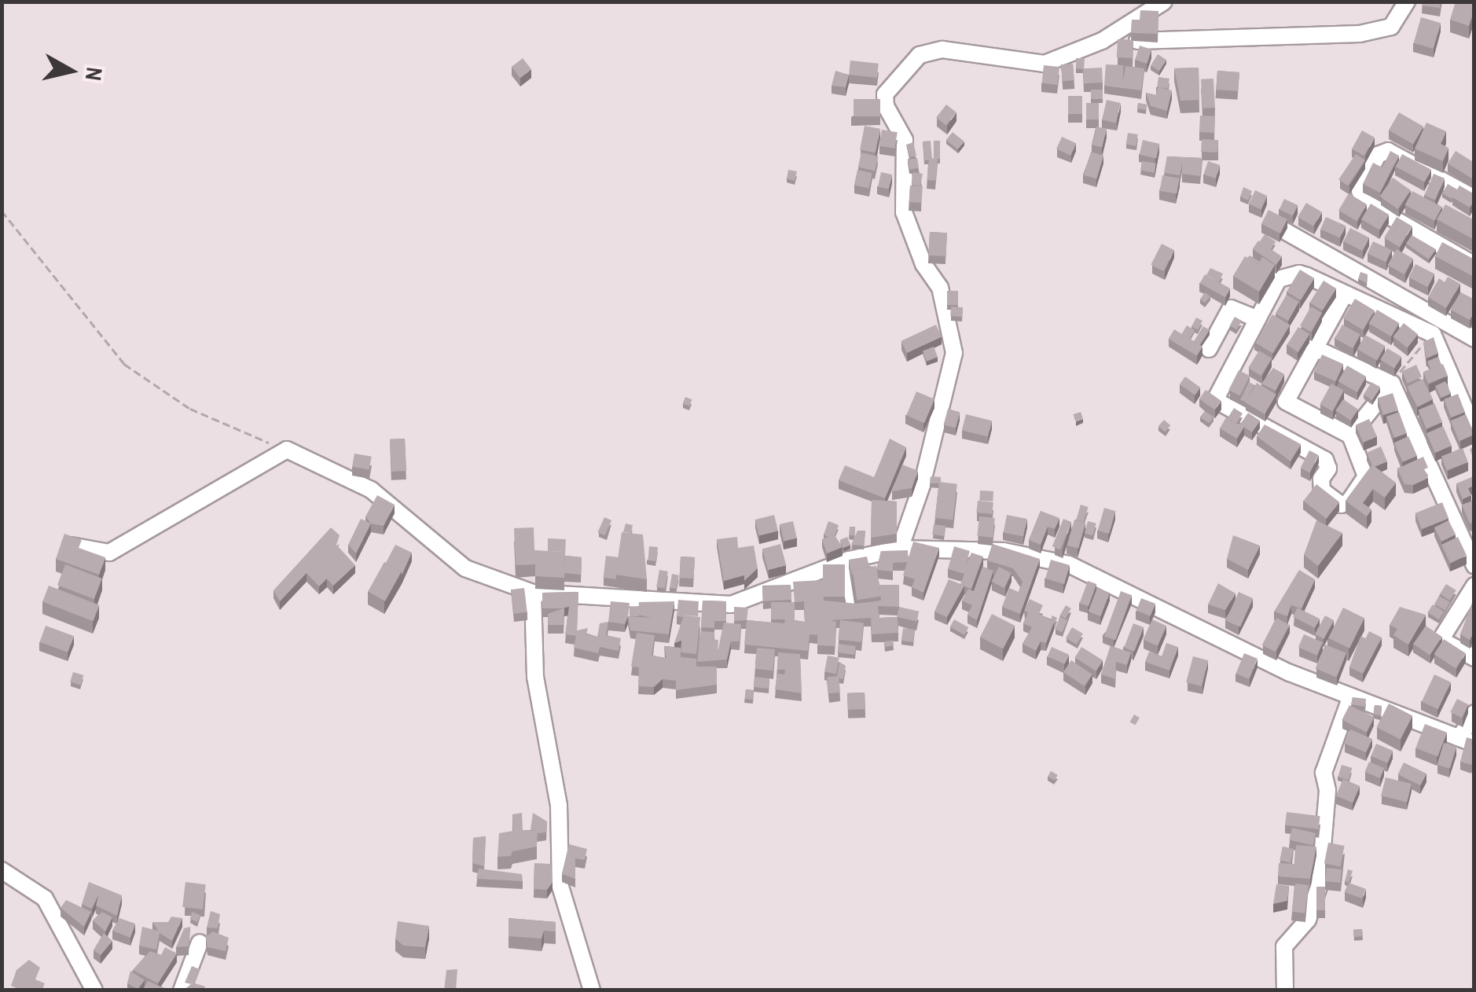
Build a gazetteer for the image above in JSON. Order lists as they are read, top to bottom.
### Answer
{
  "north": "right"
}
